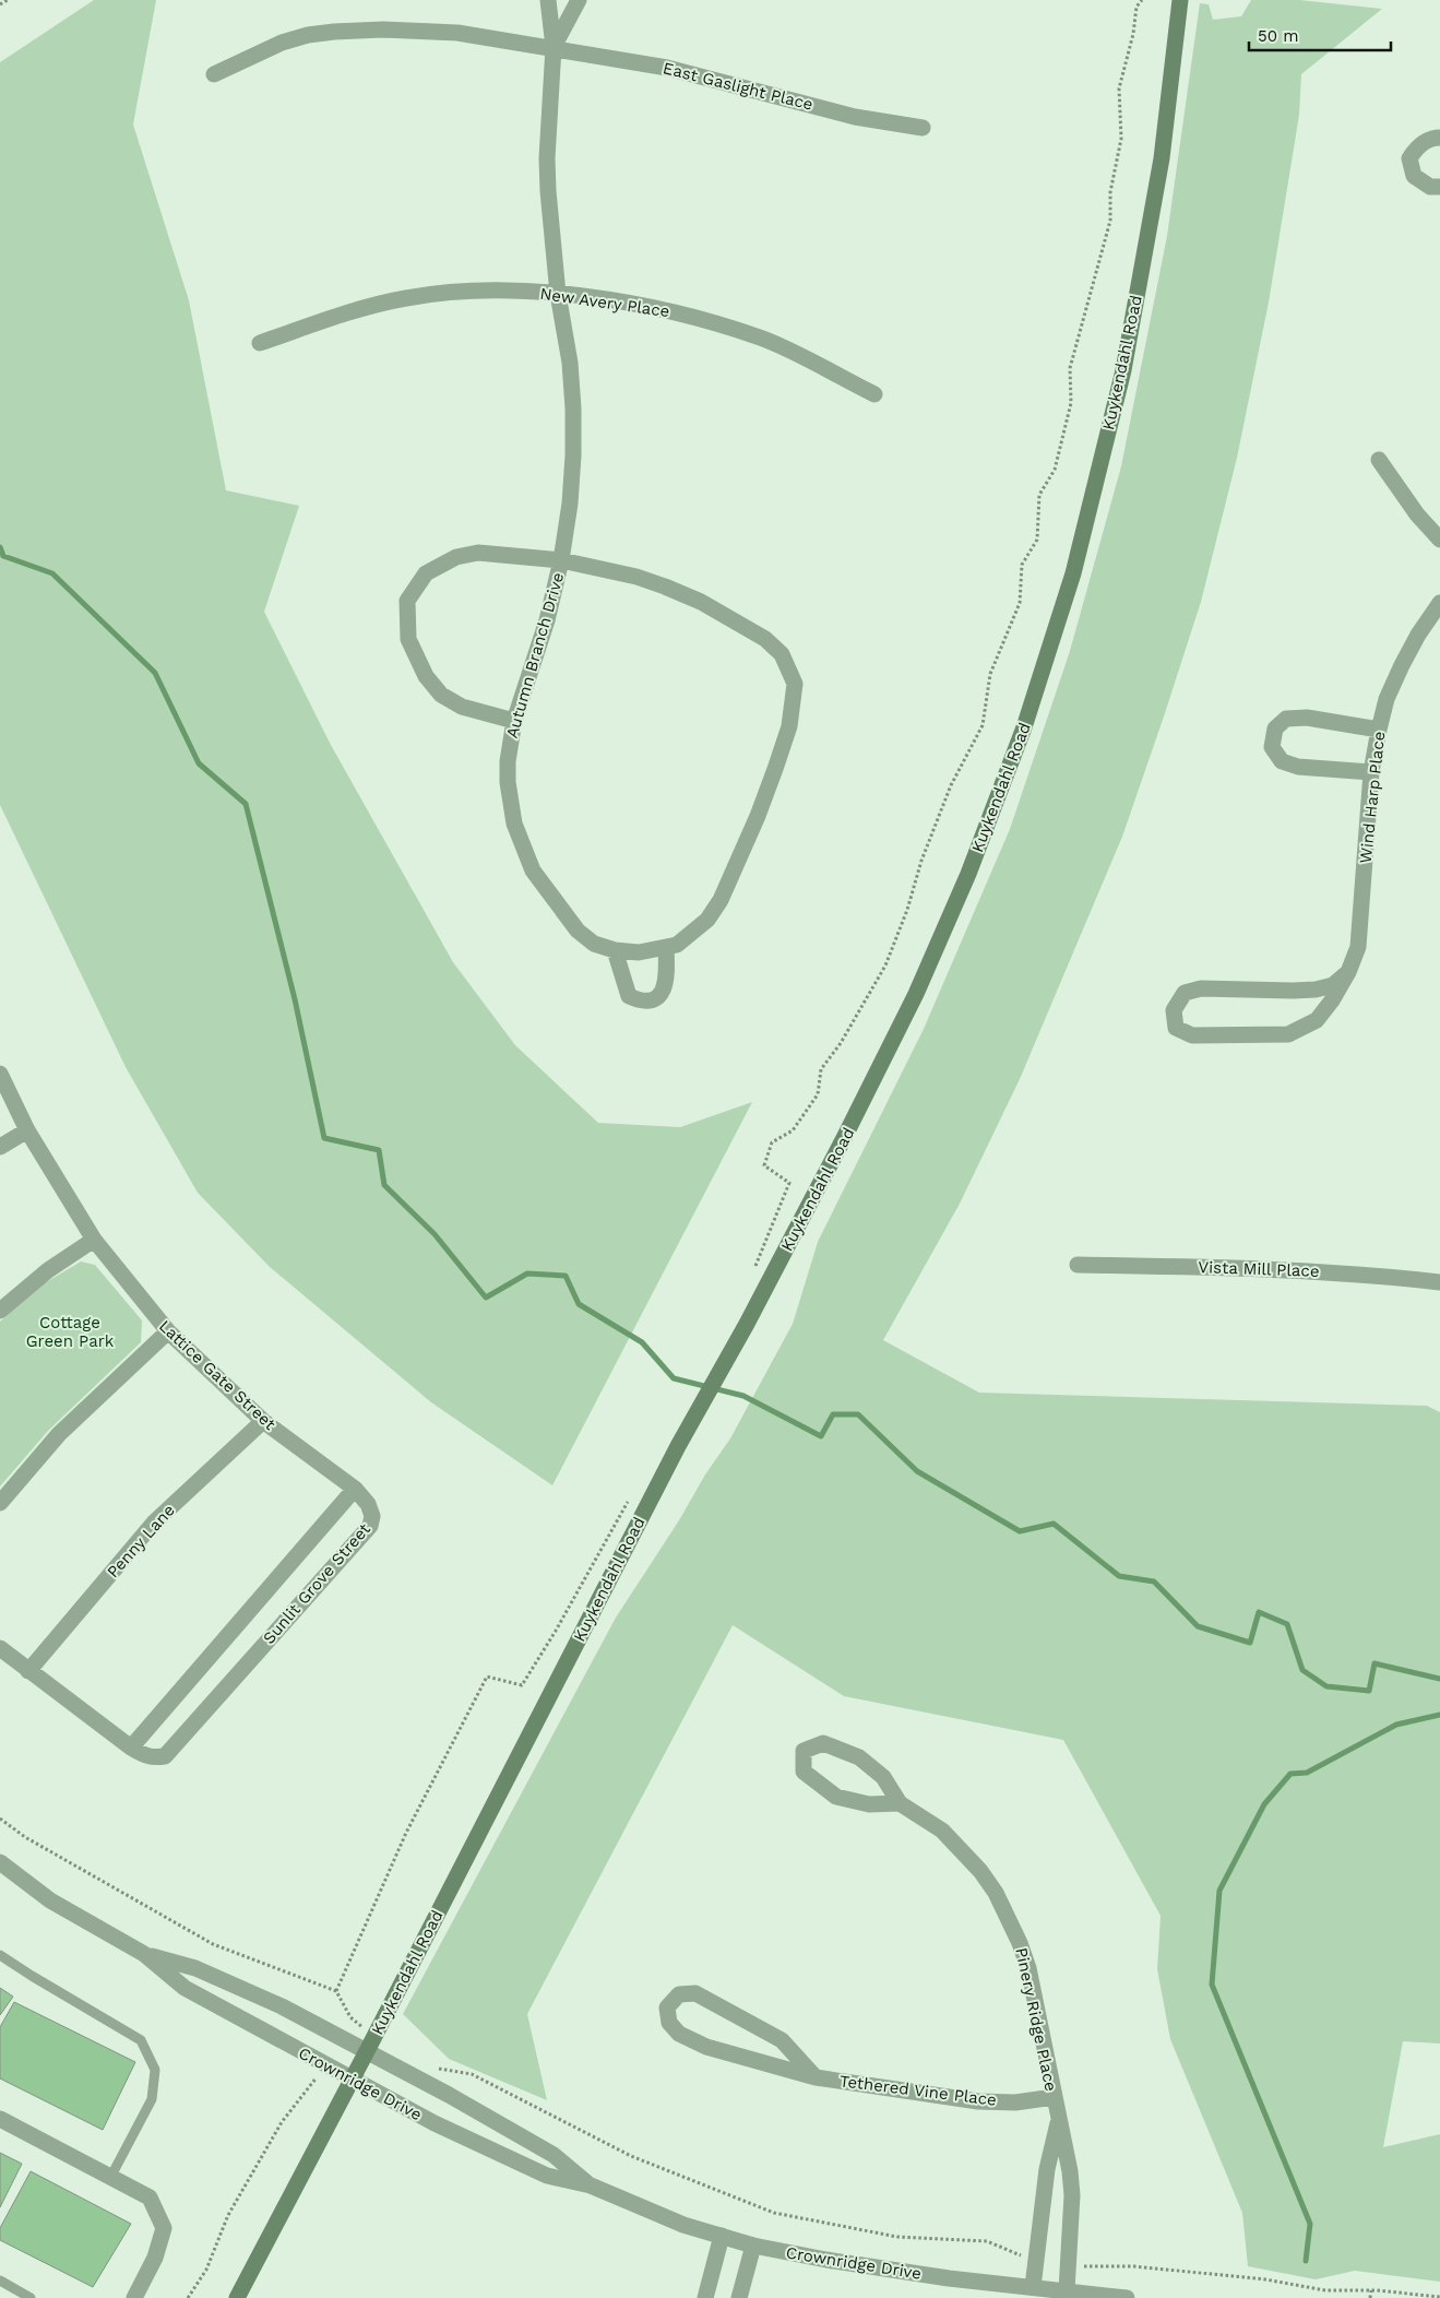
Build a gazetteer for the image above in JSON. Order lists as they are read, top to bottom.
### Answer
{
  "streets": {
    "main road": ["Kuykendahl Road"],
    "street": [
      "East Gaslight Place",
      "New Avery Place",
      "Autumn Branch Drive",
      "Wind Harp Place",
      "Vista Mill Place",
      "Lattice Gate Street",
      "Penny Lane",
      "Sunlit Grove Street",
      "Pinery Ridge Place",
      "Crownridge Drive",
      "Tethered Vine Place"
    ]
  },
  "crossings": [
    ["East Gaslight Place", "Autumn Branch Drive"],
    ["New Avery Place", "Autumn Branch Drive"],
    ["Kuykendahl Road", "Crownridge Drive"],
    ["Lattice Gate Street", "Penny Lane"],
    ["Lattice Gate Street", "Sunlit Grove Street"],
    ["Pinery Ridge Place", "Crownridge Drive"],
    ["Pinery Ridge Place", "Tethered Vine Place"]
  ],
  "parks": ["Cottage Green Park"],
  "scale_bar": "50 m"
}
